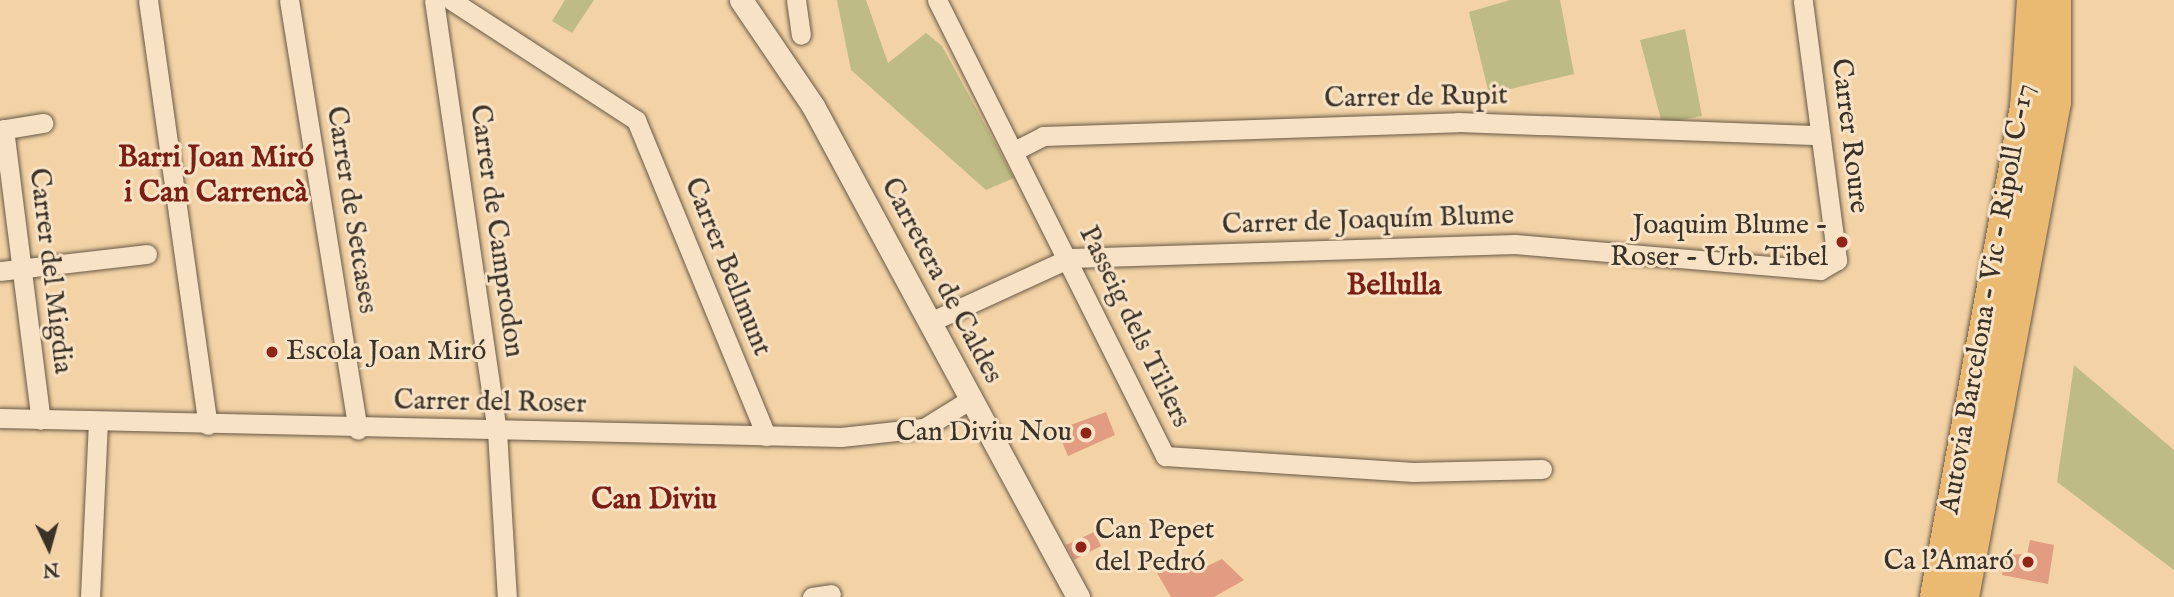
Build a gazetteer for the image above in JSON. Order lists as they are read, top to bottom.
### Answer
{
  "streets": {
    "highway": ["Autovia Barcelona - Vic - Ripoll C-17"],
    "street": [
      "Carrer de Rupit",
      "Carrer Roure",
      "Carrer de Setcases",
      "Carrer de Joaquím Blume",
      "Carrer de Camprodon",
      "Carrer Bellmunt",
      "Carrer del Migdia",
      "Carretera de Caldes",
      "Passeig dels Til·lers",
      "Carrer del Roser"
    ]
  },
  "crossings": [
    ["Carrer de Rupit", "Carrer Roure"],
    ["Carrer de Rupit", "Passeig dels Til·lers"],
    ["Carrer Roure", "Carrer de Joaquím Blume"],
    ["Carrer de Setcases", "Carrer del Roser"],
    ["Carrer de Joaquím Blume", "Carretera de Caldes"],
    ["Carrer de Joaquím Blume", "Passeig dels Til·lers"],
    ["Carrer de Camprodon", "Carrer del Roser"],
    ["Carrer Bellmunt", "Carrer del Roser"],
    ["Carrer del Migdia", "Carrer del Roser"],
    ["Carretera de Caldes", "Carrer del Roser"]
  ],
  "districts": ["Barri Joan Miró i Can Carrencà", "Bellulla", "Can Diviu"],
  "places": [
    "Joaquim Blume - Roser - Urb. Tibel",
    "Escola Joan Miró",
    "Can Diviu Nou",
    "Can Pepet del Pedró",
    "Ca l'Amaró"
  ],
  "north": "bottom"
}
